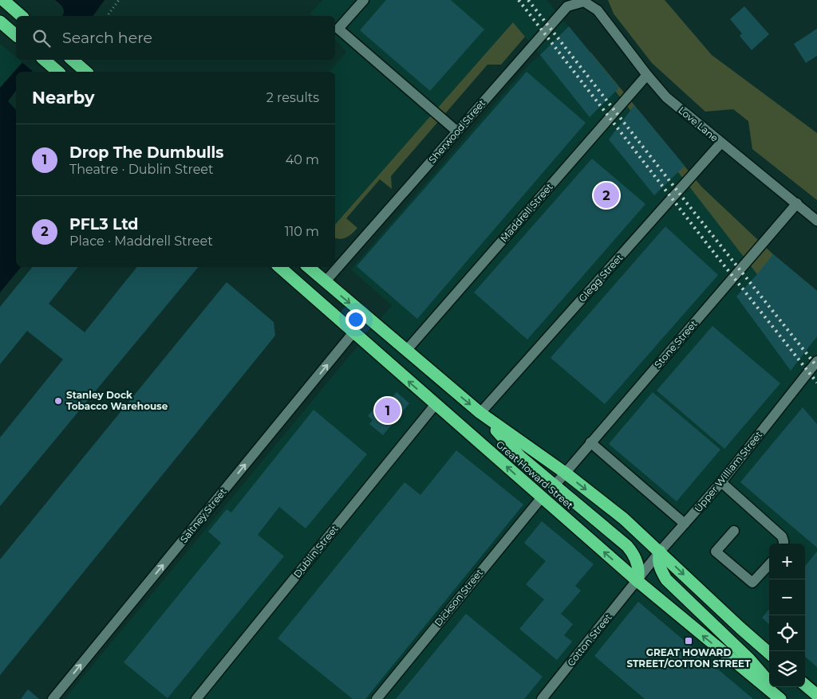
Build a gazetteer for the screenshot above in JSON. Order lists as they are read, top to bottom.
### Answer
{
  "streets": {
    "highway": ["Great Howard Street"],
    "street": [
      "Love Lane",
      "Sherwood Street",
      "Maddrell Street",
      "Glegg Street",
      "Stone Street",
      "Upper William Street",
      "Saltney Street",
      "Dublin Street",
      "Dickson Street",
      "Cotton Street"
    ]
  },
  "crossings": [
    ["Love Lane", "Sherwood Street"],
    ["Love Lane", "Maddrell Street"],
    ["Love Lane", "Glegg Street"],
    ["Love Lane", "Stone Street"],
    ["Sherwood Street", "Great Howard Street"],
    ["Maddrell Street", "Great Howard Street"],
    ["Glegg Street", "Great Howard Street"],
    ["Stone Street", "Great Howard Street"],
    ["Upper William Street", "Great Howard Street"],
    ["Upper William Street", "Cotton Street"],
    ["Great Howard Street", "Saltney Street"],
    ["Great Howard Street", "Dublin Street"],
    ["Great Howard Street", "Dickson Street"],
    ["Great Howard Street", "Cotton Street"]
  ],
  "one_way": ["Saltney Street"],
  "places": {
    "other": ["Stanley Dock Tobacco Warehouse"],
    "transit": ["GREAT HOWARD STREET/COTTON STREET"]
  },
  "page": {
    "search": "Search here",
    "heading": ["Nearby", "2 results"],
    "list": [
      {
        "mark": "1",
        "name": "Drop The Dumbulls",
        "note": "Theatre · Dublin Street",
        "value": "40 m"
      },
      {
        "mark": "2",
        "name": "PFL3 Ltd",
        "note": "Place · Maddrell Street",
        "value": "110 m"
      }
    ],
    "pins": ["2", "1"],
    "map_buttons": ["+", "−"]
  }
}
